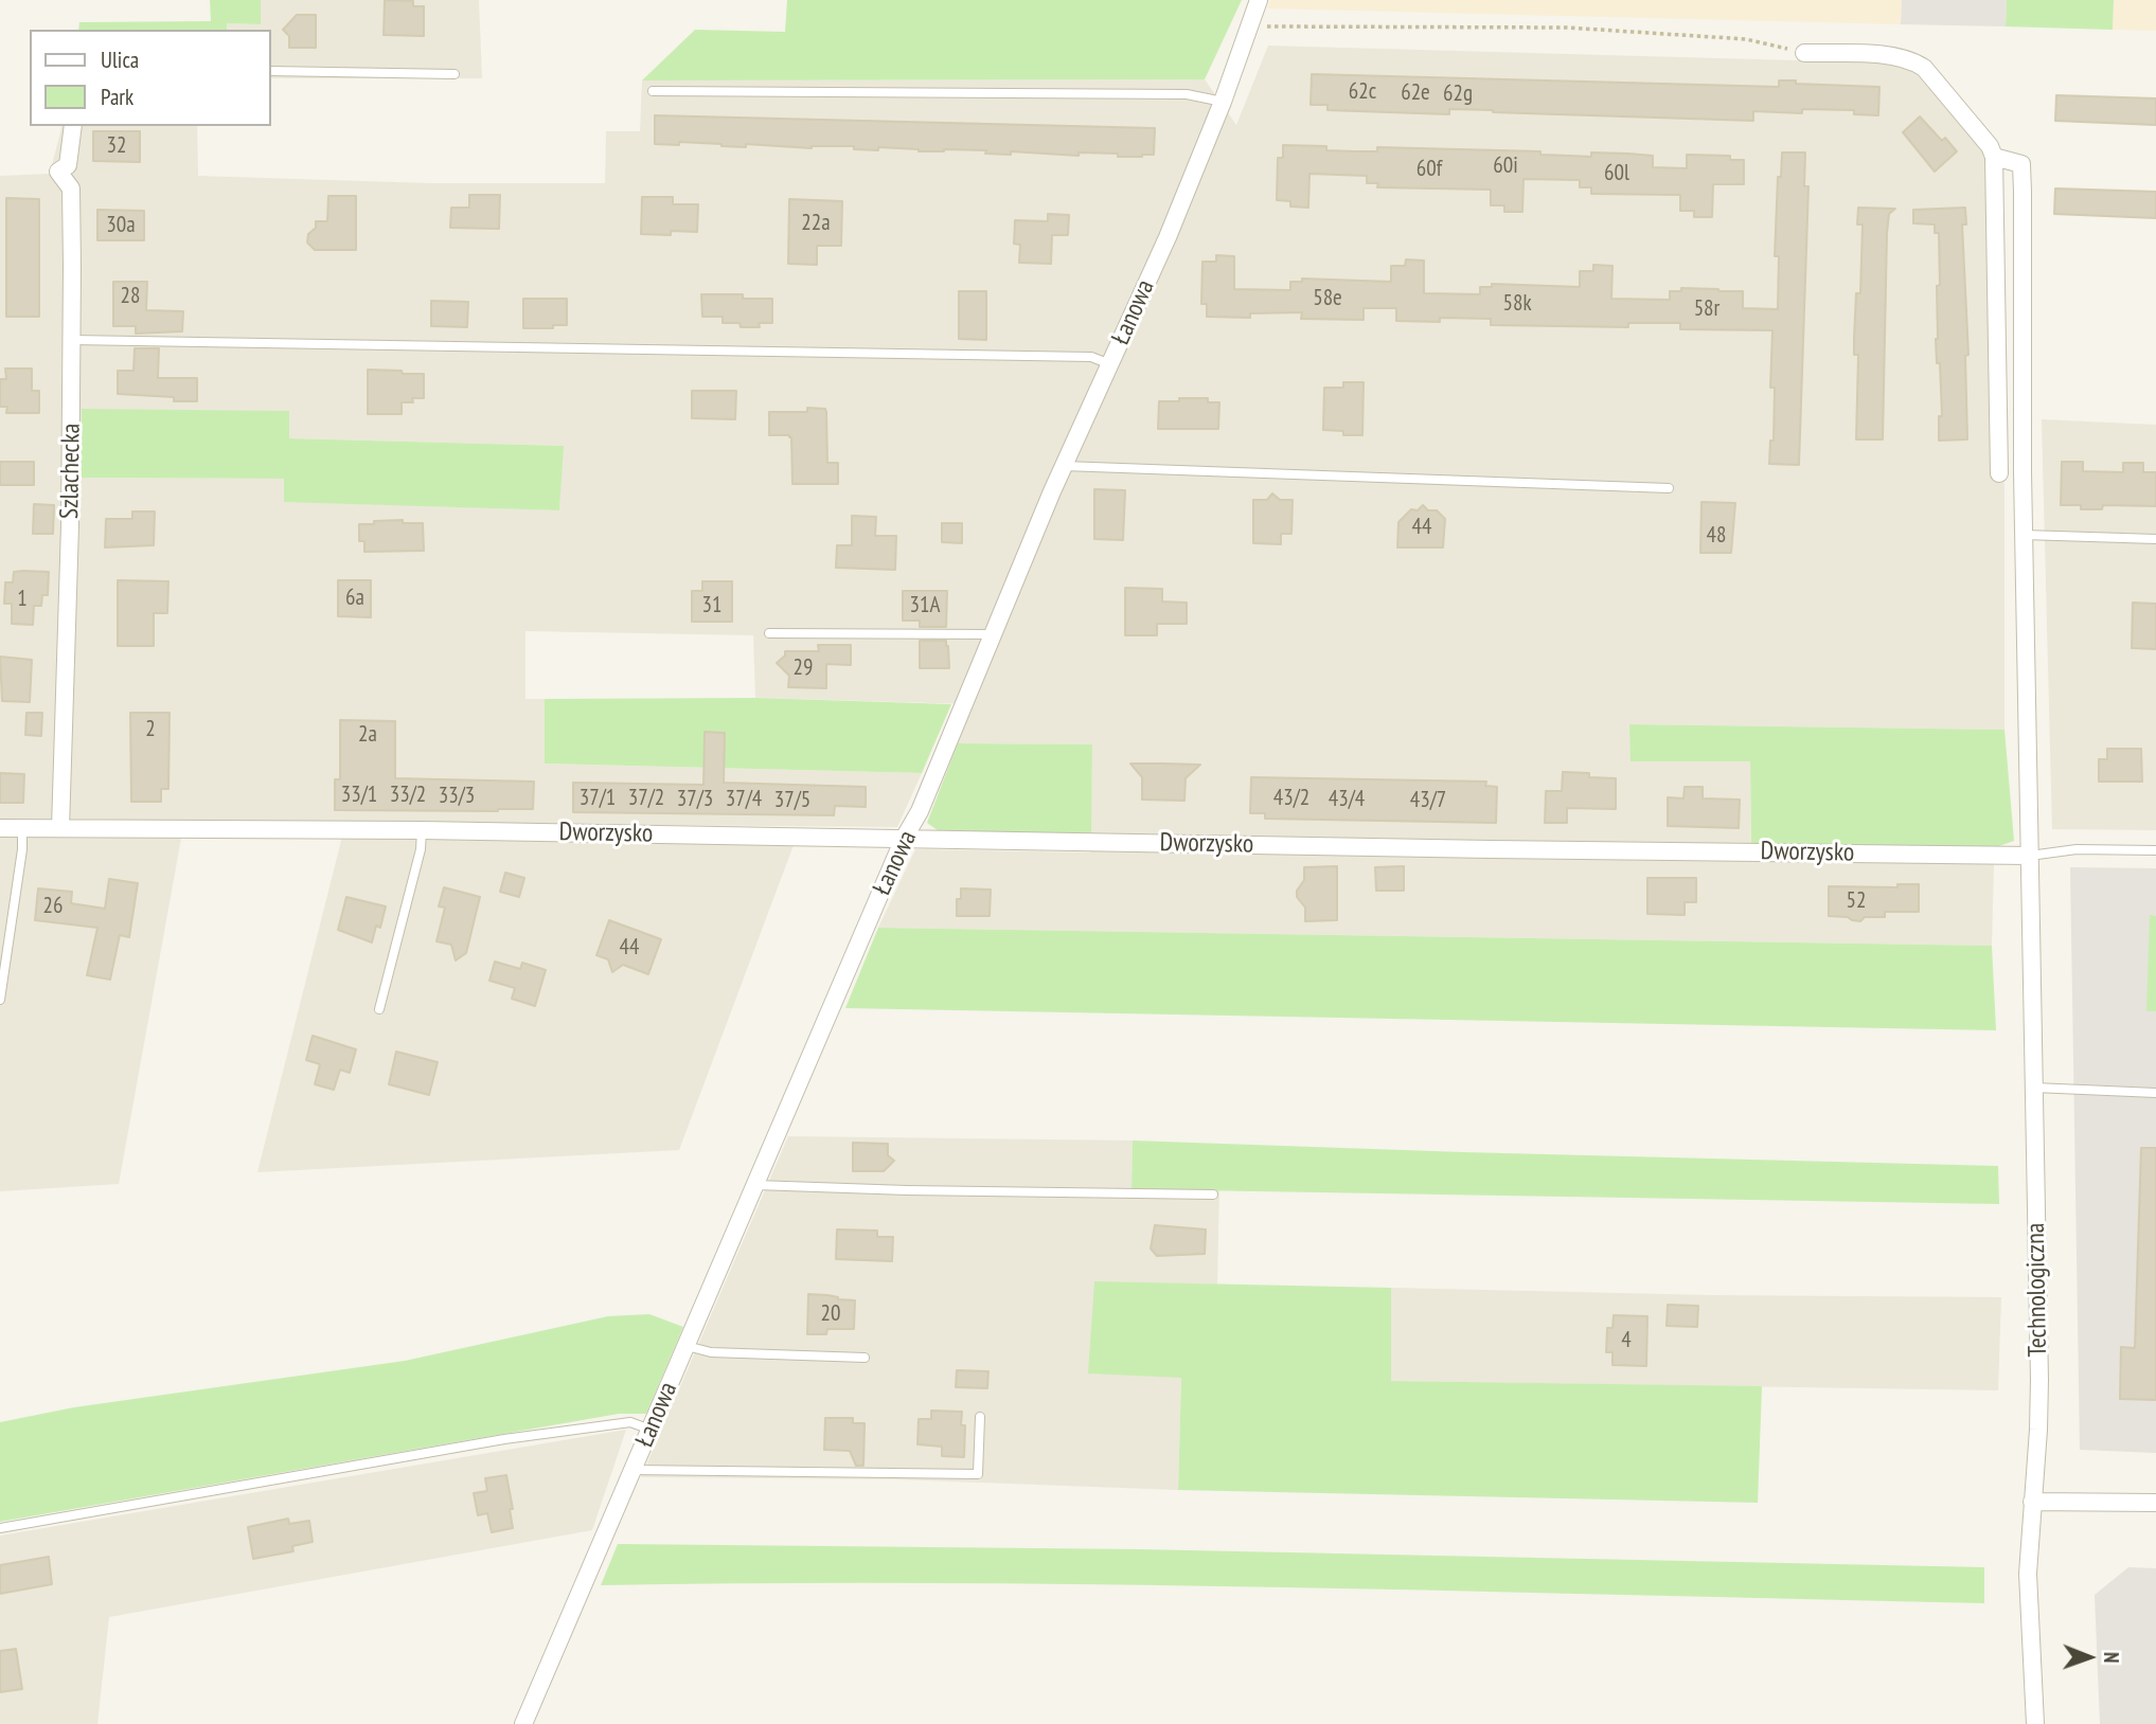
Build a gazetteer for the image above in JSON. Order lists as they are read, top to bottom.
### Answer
{
  "streets": {
    "street": [
      "Łanowa",
      "Szlachecka",
      "Dworzysko",
      "Technologiczna"
    ]
  },
  "crossings": [
    ["Łanowa", "Dworzysko"],
    ["Szlachecka", "Dworzysko"],
    ["Dworzysko", "Technologiczna"]
  ],
  "house_numbers": [
    "62c",
    "62e",
    "62g",
    "32",
    "60i",
    "60f",
    "60l",
    "22a",
    "30a",
    "28",
    "58e",
    "58k",
    "58r",
    "44",
    "48",
    "6a",
    "1",
    "31",
    "31A",
    "29",
    "2",
    "2a",
    "33/1",
    "33/2",
    "33/3",
    "37/1",
    "37/2",
    "43/2",
    "37/3",
    "37/4",
    "43/4",
    "37/5",
    "43/7",
    "52",
    "26",
    "44",
    "20",
    "4"
  ],
  "legend": ["Ulica", "Park"],
  "north": "right"
}
